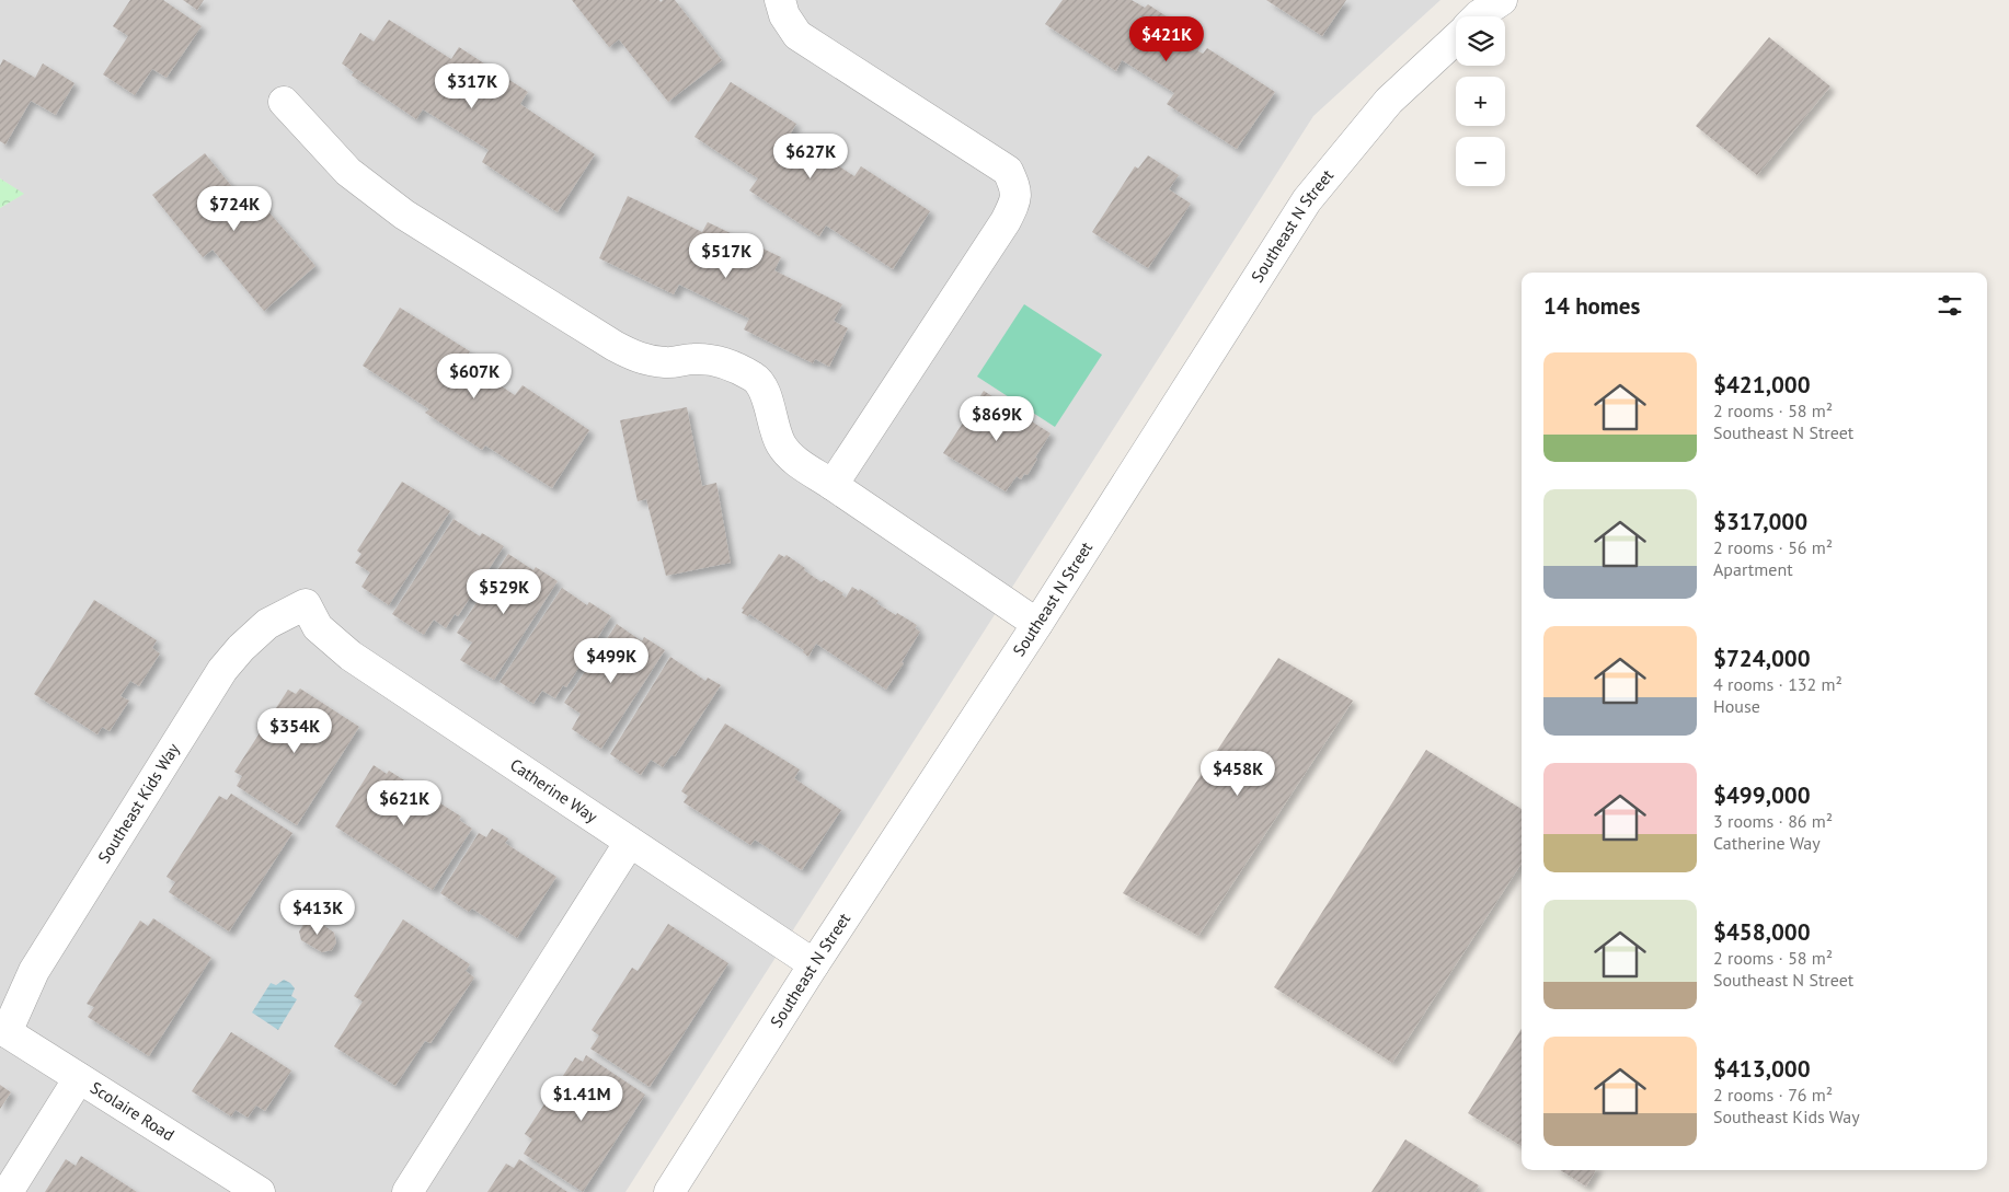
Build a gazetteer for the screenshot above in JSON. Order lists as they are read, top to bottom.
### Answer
{
  "streets": {
    "street": [
      "Southeast N Street",
      "Catherine Way",
      "Southeast Kids Way",
      "Scolaire Road"
    ]
  },
  "crossings": [
    ["Southeast N Street", "Catherine Way"],
    ["Catherine Way", "Southeast Kids Way"],
    ["Southeast Kids Way", "Scolaire Road"]
  ],
  "page": {
    "map_buttons": ["+", "−"],
    "price": [
      "$421K",
      "$317K",
      "$627K",
      "$724K",
      "$517K",
      "$607K",
      "$869K",
      "$529K",
      "$499K",
      "$354K",
      "$458K",
      "$621K",
      "$413K",
      "$1.41M"
    ],
    "heading": "14 homes",
    "list": [
      {
        "name": "$421,000",
        "note": "2 rooms · 58 m² · Southeast N Street"
      },
      {
        "name": "$317,000",
        "note": "2 rooms · 56 m² · Apartment"
      },
      {
        "name": "$724,000",
        "note": "4 rooms · 132 m² · House"
      },
      {
        "name": "$499,000",
        "note": "3 rooms · 86 m² · Catherine Way"
      },
      {
        "name": "$458,000",
        "note": "2 rooms · 58 m² · Southeast N Street"
      },
      {
        "name": "$413,000",
        "note": "2 rooms · 76 m² · Southeast Kids Way"
      }
    ]
  }
}
